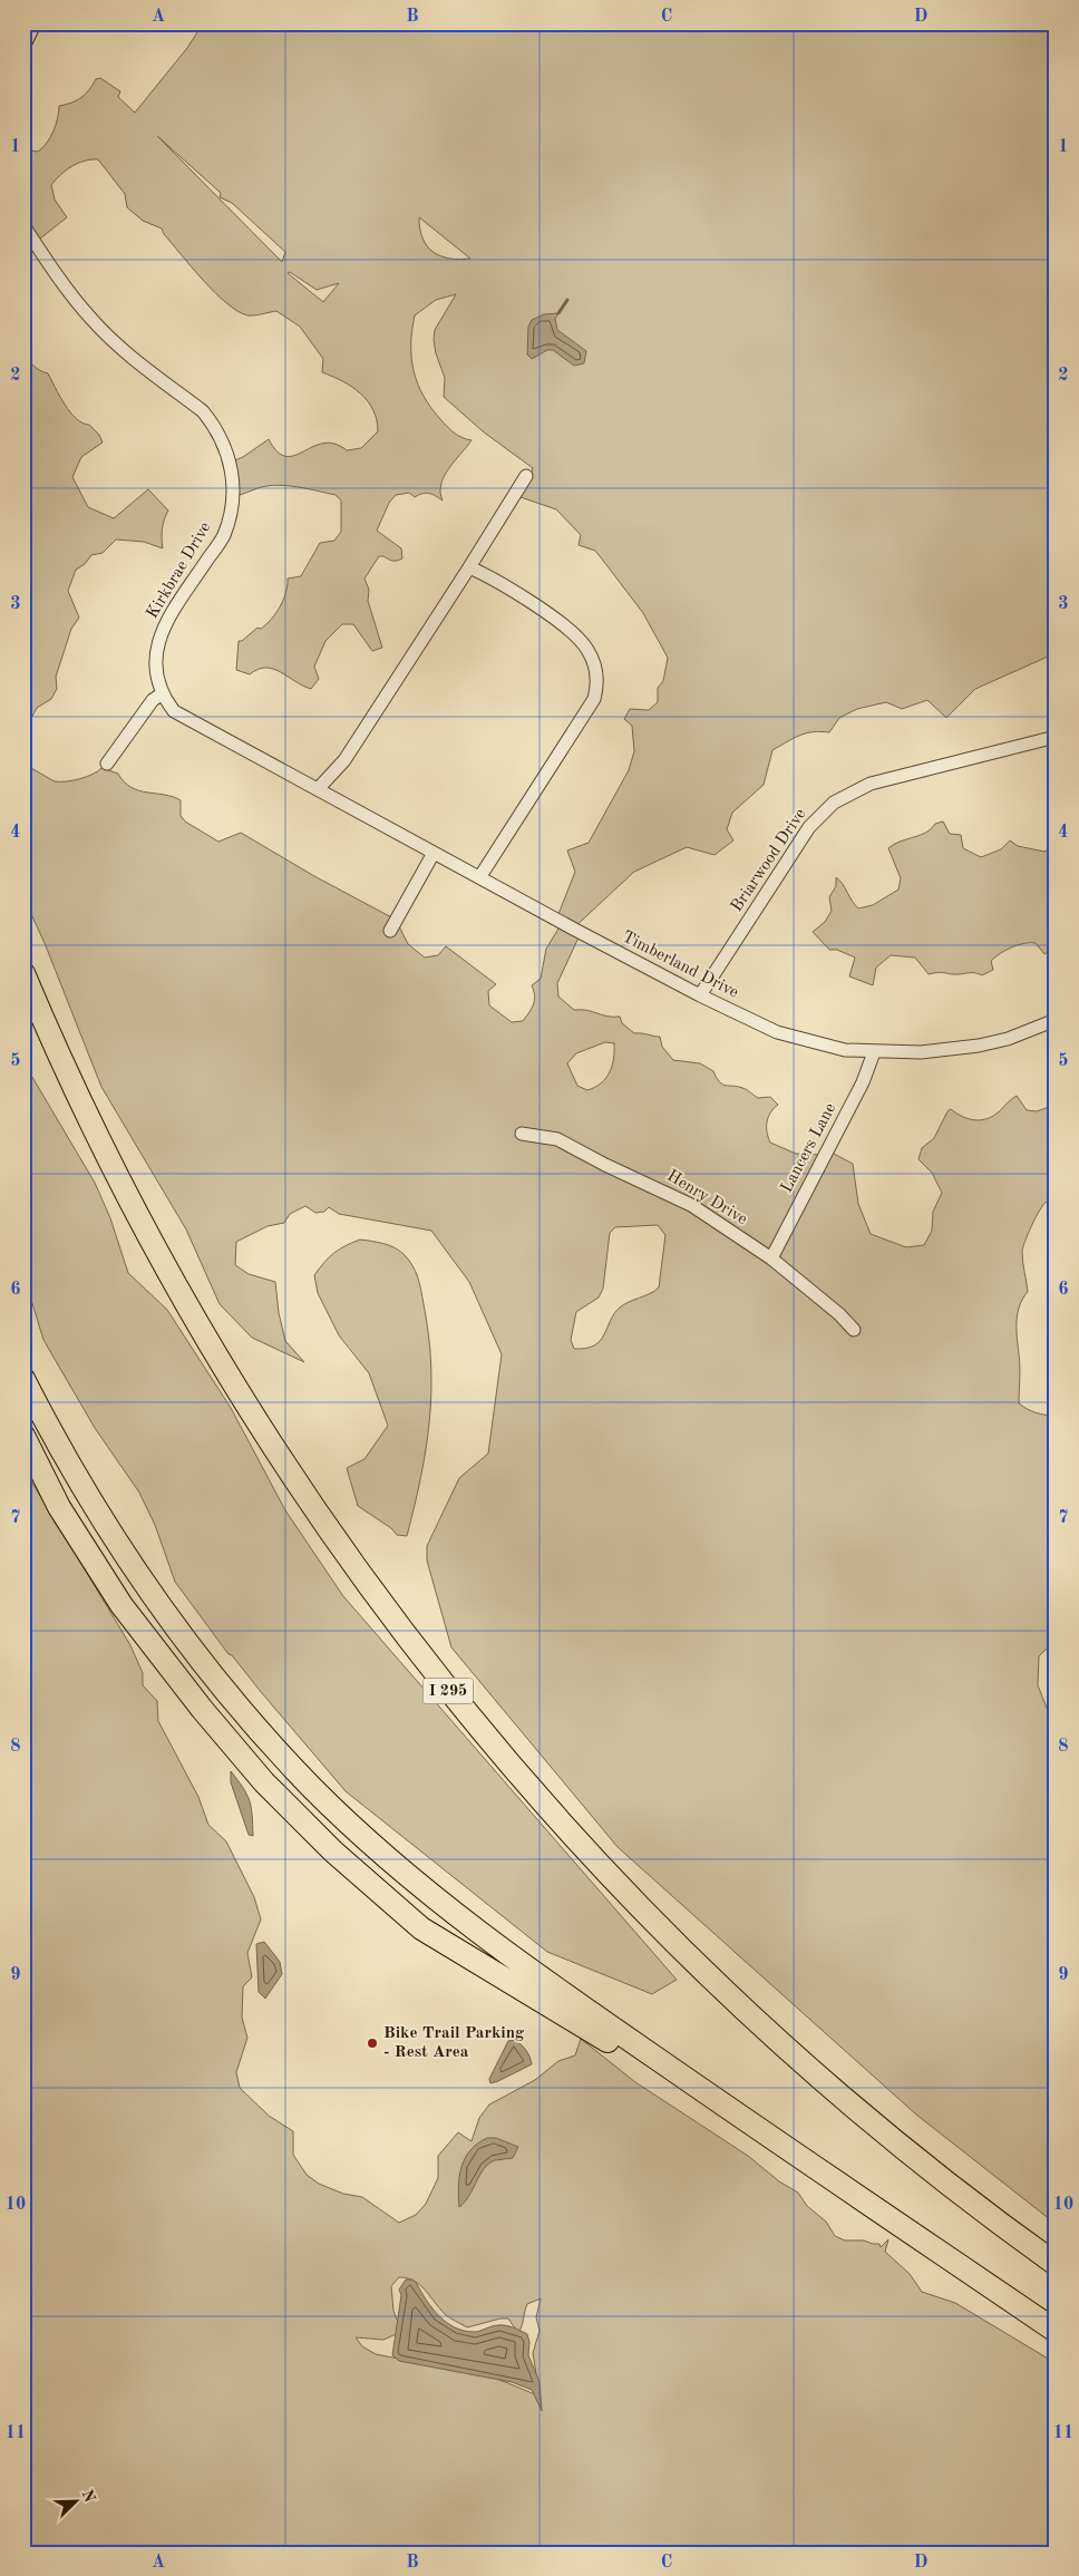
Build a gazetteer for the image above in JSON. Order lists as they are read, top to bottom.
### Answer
{
  "streets": {
    "highway": ["I 295"],
    "street": [
      "Kirkbrae Drive",
      "Briarwood Drive",
      "Timberland Drive",
      "Lancers Lane",
      "Henry Drive"
    ]
  },
  "crossings": [
    ["Kirkbrae Drive", "Timberland Drive"],
    ["Briarwood Drive", "Timberland Drive"],
    ["Timberland Drive", "Lancers Lane"],
    ["Lancers Lane", "Henry Drive"]
  ],
  "places": ["Bike Trail Parking - Rest Area"],
  "north": "top right",
  "grid": {
    "columns": [
      "A",
      "B",
      "C",
      "D"
    ],
    "rows": [
      "1",
      "2",
      "3",
      "4",
      "5",
      "6",
      "7",
      "8",
      "9",
      "10",
      "11"
    ]
  }
}
